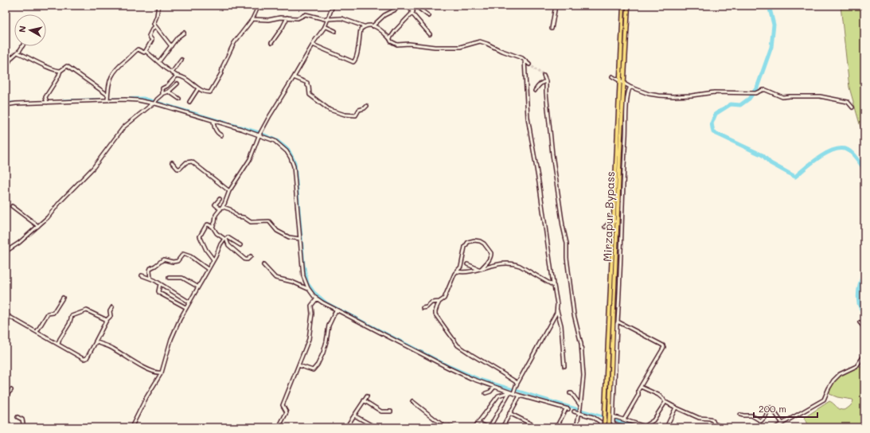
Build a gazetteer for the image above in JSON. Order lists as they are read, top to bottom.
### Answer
{
  "streets": {
    "highway": ["Mirzapur Bypass"]
  },
  "scale_bar": "200 m",
  "north": "left"
}
